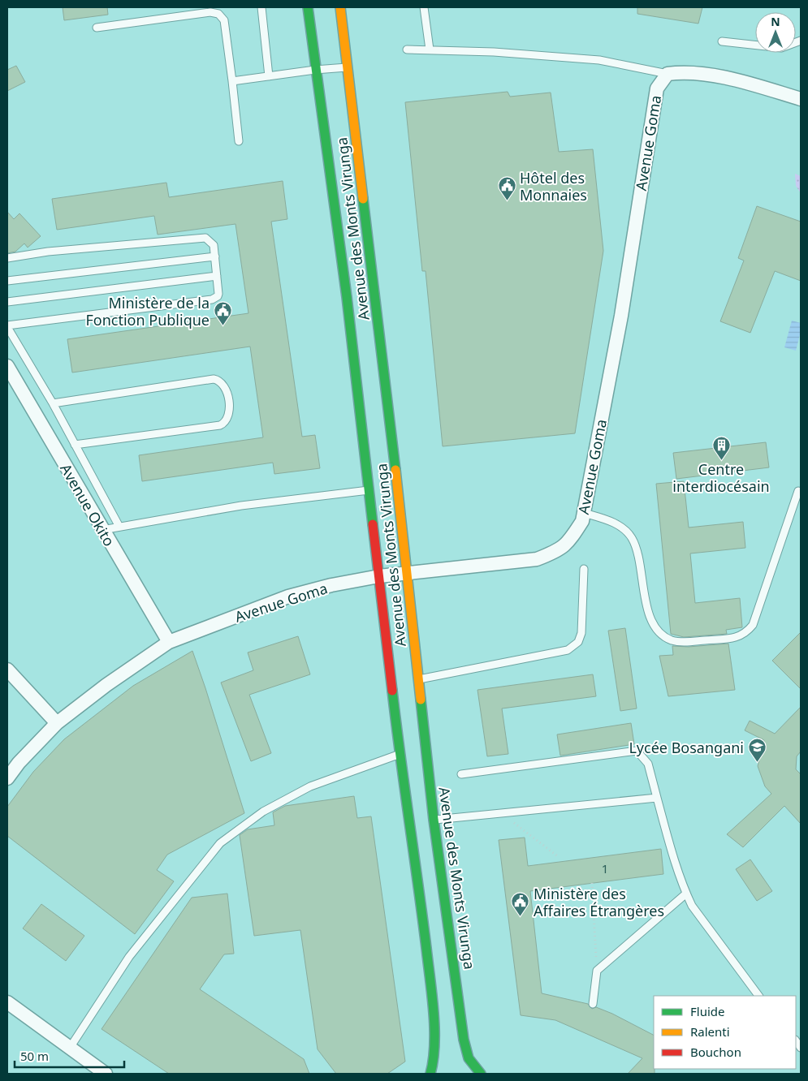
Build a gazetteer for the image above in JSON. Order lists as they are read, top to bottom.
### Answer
{
  "streets": {
    "street": ["Avenue Goma", "Avenue des Monts Virunga", "Avenue Okito"]
  },
  "crossings": [
    ["Avenue Goma", "Avenue des Monts Virunga"],
    ["Avenue Goma", "Avenue Okito"]
  ],
  "places": {
    "public building": ["Hôtel des Monnaies", "Ministère de la Fonction Publique", "Ministère des Affaires Étrangères"],
    "building": ["Centre interdiocésain"],
    "school or university": ["Lycée Bosangani"]
  },
  "house_numbers": ["1"],
  "legend": ["Fluide", "Ralenti", "Bouchon"],
  "scale_bar": "50 m",
  "north": "top"
}
